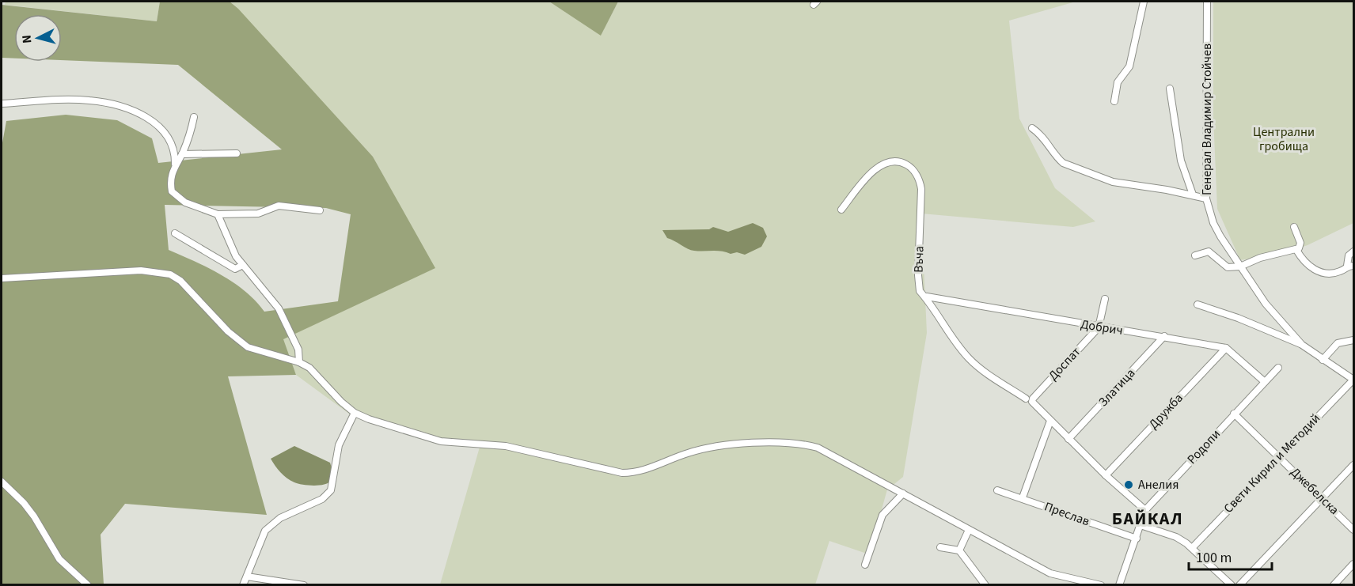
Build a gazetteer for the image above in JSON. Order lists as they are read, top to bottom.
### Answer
{
  "streets": {
    "street": [
      "Генерал Владимир Стойчев",
      "Въча",
      "Добрич",
      "Доспат",
      "Златица",
      "Дружба",
      "Родопи",
      "Свети Кирил и Методий",
      "Джебелска",
      "Преслав"
    ]
  },
  "crossings": [
    ["Генерал Владимир Стойчев", "Свети Кирил и Методий"],
    ["Въча", "Добрич"],
    ["Добрич", "Доспат"],
    ["Добрич", "Златица"],
    ["Добрич", "Дружба"],
    ["Родопи", "Джебелска"],
    ["Родопи", "Преслав"],
    ["Свети Кирил и Методий", "Джебелска"]
  ],
  "districts": ["БАЙКАЛ"],
  "parks": ["Централни гробища"],
  "places": ["Анелия"],
  "scale_bar": "100 m",
  "north": "left"
}
